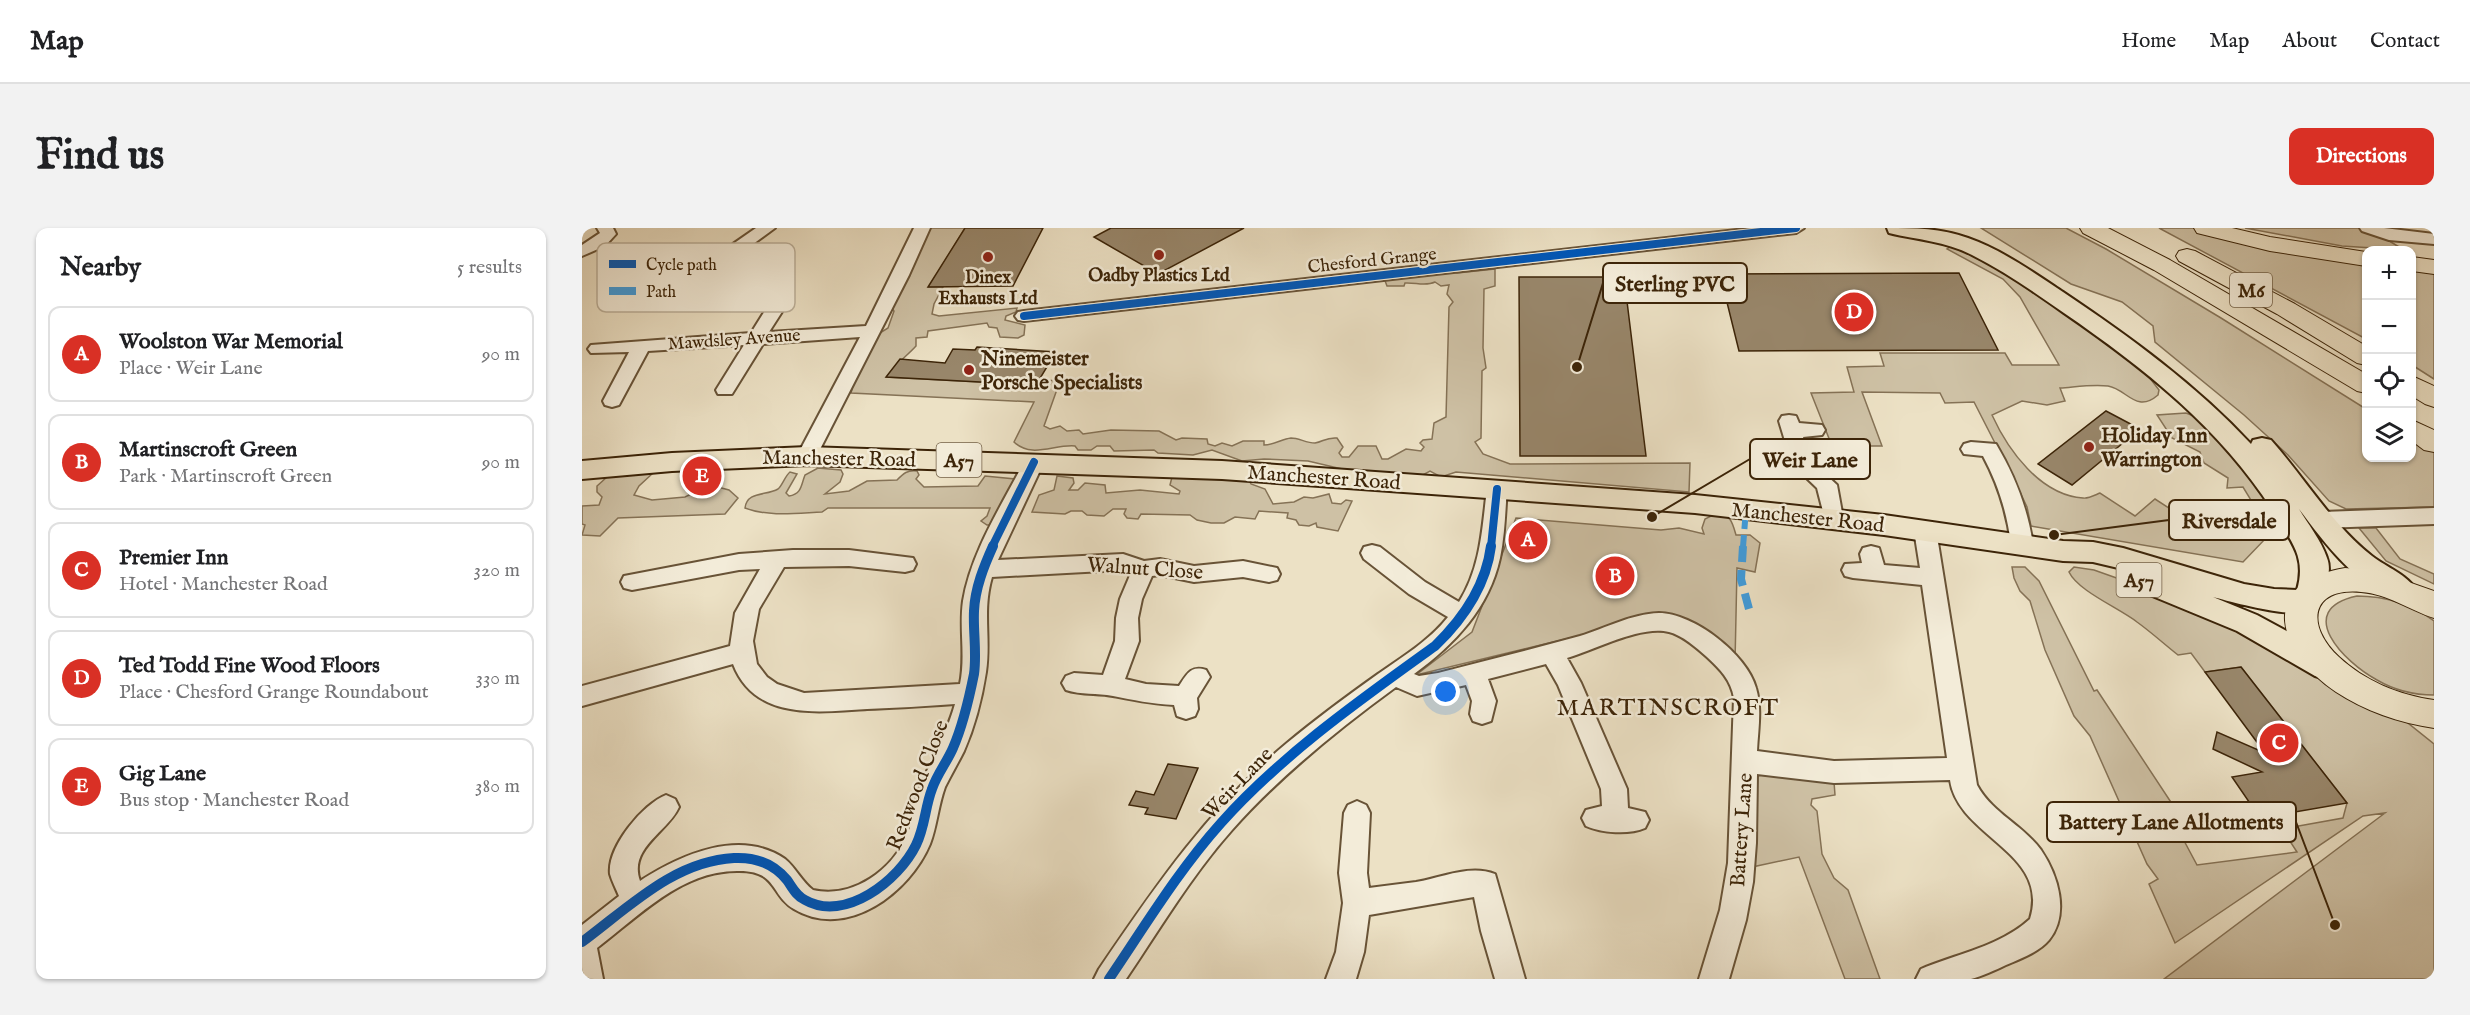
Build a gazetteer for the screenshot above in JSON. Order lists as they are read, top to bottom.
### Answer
{
  "streets": {
    "highway": ["M6", "A57"],
    "main road": ["Manchester Road"],
    "street": [
      "Chesford Grange",
      "Mawdsley Avenue",
      "Walnut Close",
      "Weir Lane",
      "Redwood Close",
      "Battery Lane"
    ]
  },
  "crossings": [
    ["Manchester Road", "A57"],
    ["Manchester Road", "Weir Lane"],
    ["Manchester Road", "Redwood Close"],
    ["Walnut Close", "Redwood Close"]
  ],
  "districts": ["MARTINSCROFT"],
  "places": [
    "Oadby Plastics Ltd",
    "Dinex Exhausts Ltd",
    "Sterling PVC",
    "Ninemeister Porsche Specialists",
    "Holiday Inn Warrington",
    "Weir Lane",
    "Riversdale",
    "Battery Lane Allotments"
  ],
  "legend": ["Cycle path", "Path"],
  "page": {
    "header": "Map",
    "nav": [
      "Home",
      "Map",
      "About",
      "Contact"
    ],
    "buttons": "Directions",
    "title": "Find us",
    "heading": ["Nearby", "5 results"],
    "map_buttons": ["+", "−"],
    "pins": [
      "D",
      "E",
      "A",
      "B",
      "C"
    ],
    "list": [
      {
        "mark": "A",
        "name": "Woolston War Memorial",
        "note": "Place · Weir Lane",
        "value": "90 m"
      },
      {
        "mark": "B",
        "name": "Martinscroft Green",
        "note": "Park · Martinscroft Green",
        "value": "90 m"
      },
      {
        "mark": "C",
        "name": "Premier Inn",
        "note": "Hotel · Manchester Road",
        "value": "320 m"
      },
      {
        "mark": "D",
        "name": "Ted Todd Fine Wood Floors",
        "note": "Place · Chesford Grange Roundabout",
        "value": "330 m"
      },
      {
        "mark": "E",
        "name": "Gig Lane",
        "note": "Bus stop · Manchester Road",
        "value": "380 m"
      }
    ]
  }
}
